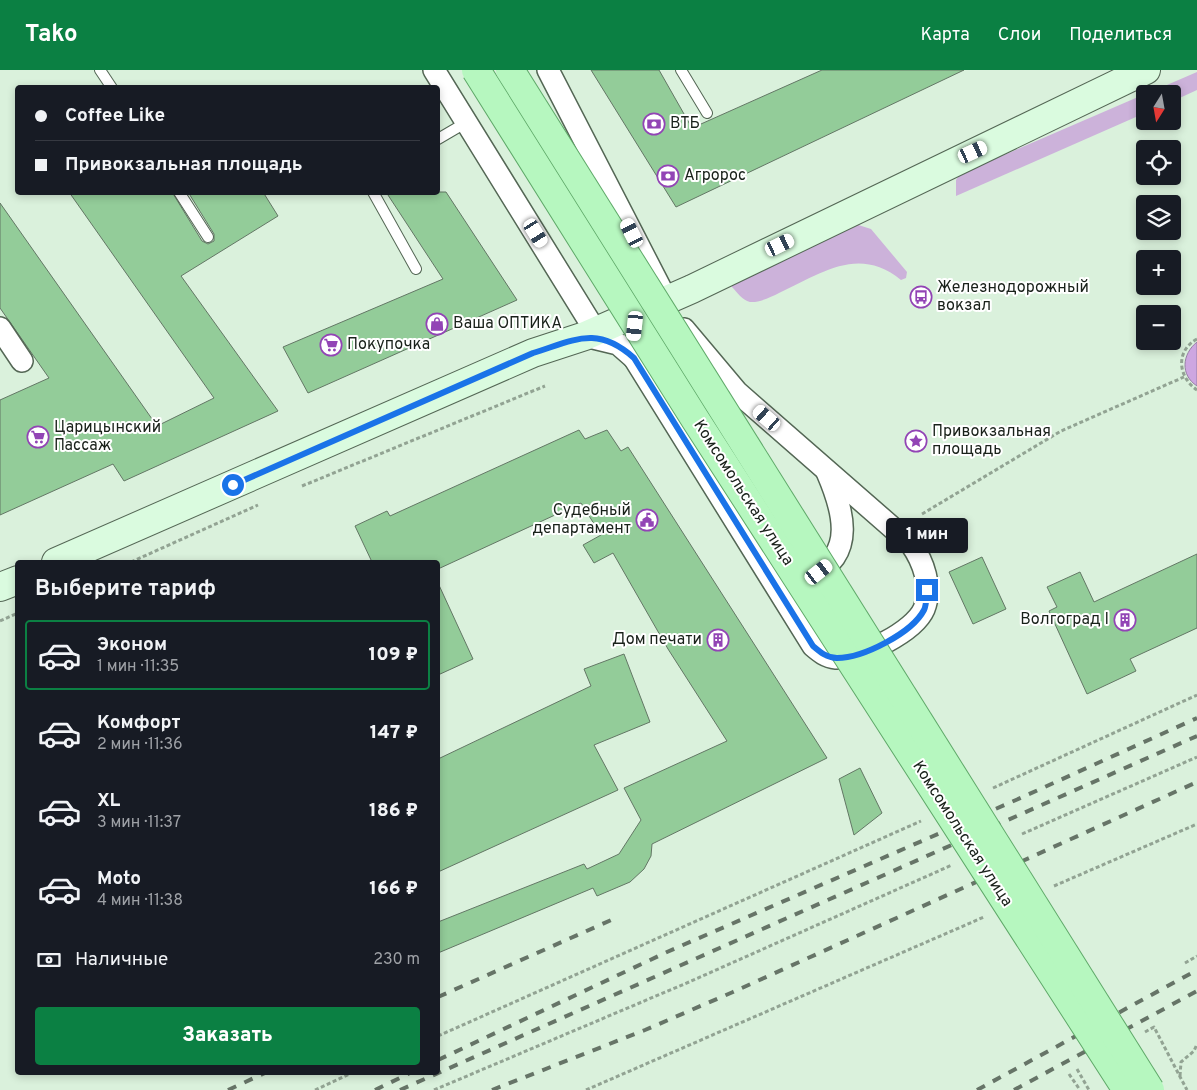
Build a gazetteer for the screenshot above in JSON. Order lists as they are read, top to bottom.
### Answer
{
  "streets": {
    "main road": ["Комсомольская улица"]
  },
  "places": {
    "bank": ["ВТБ", "Агророс"],
    "bus stop": ["Железнодорожный вокзал"],
    "shop": ["Ваша ОПТИКА"],
    "supermarket": ["Покупочка", "Царицынский Пассаж"],
    "place": ["Привокзальная площадь"],
    "public building": ["Судебный департамент"],
    "building": ["Волгоград I", "Дом печати"]
  },
  "north": "bottom",
  "page": {
    "header": "Tako",
    "nav": ["Карта", "Слои", "Поделиться"],
    "map_buttons": ["+", "−"],
    "banner": ["Coffee Like", "Привокзальная площадь"],
    "bubble": "1 мин",
    "heading": "Выберите тариф",
    "list": [
      {
        "name": "Эконом",
        "note": "1 мин · 11:35",
        "value": "109 ₽"
      },
      {
        "name": "Комфорт",
        "note": "2 мин · 11:36",
        "value": "147 ₽"
      },
      {
        "name": "XL",
        "note": "3 мин · 11:37",
        "value": "186 ₽"
      },
      {
        "name": "Moto",
        "note": "4 мин · 11:38",
        "value": "166 ₽"
      }
    ],
    "pay": ["Наличные", "230 m"],
    "buttons": "Заказать"
  }
}
